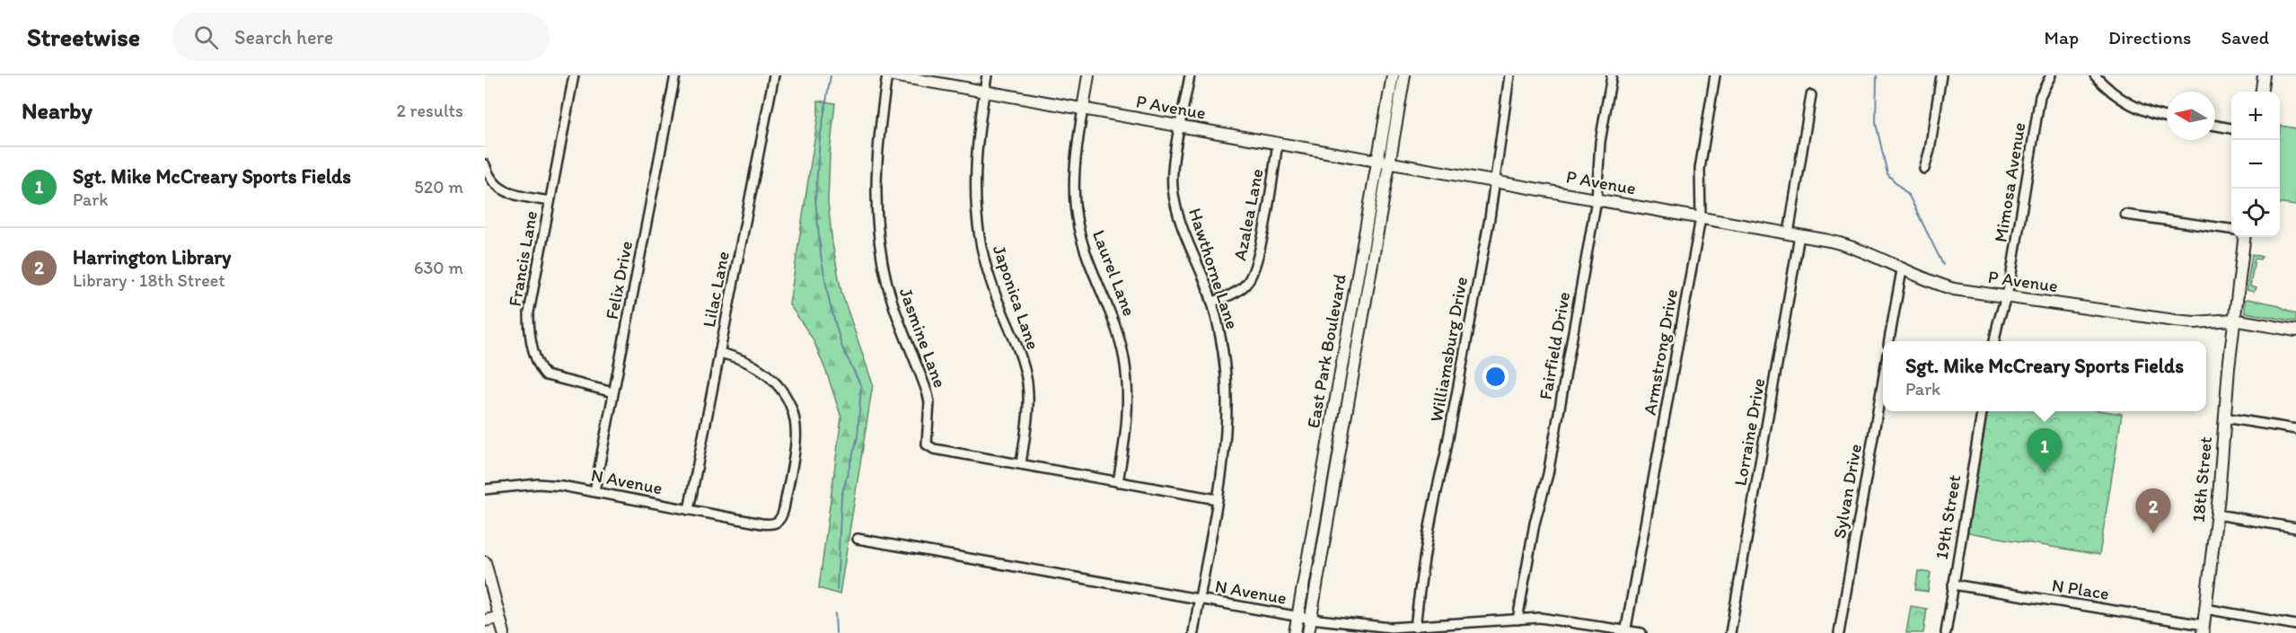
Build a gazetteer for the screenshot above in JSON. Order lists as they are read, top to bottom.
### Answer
{
  "streets": {
    "street": [
      "P Avenue",
      "Mimosa Avenue",
      "Azalea Lane",
      "Francis Lane",
      "Hawthorne Lane",
      "Laurel Lane",
      "Felix Drive",
      "Lilac Lane",
      "Japonica Lane",
      "Jasmine Lane",
      "Fairfield Drive",
      "Williamsburg Drive",
      "East Park Boulevard",
      "Armstrong Drive",
      "Lorraine Drive",
      "18th Street",
      "N Avenue",
      "Sylvan Drive",
      "19th Street",
      "N Place"
    ]
  },
  "crossings": [
    ["P Avenue", "Mimosa Avenue"],
    ["P Avenue", "Azalea Lane"],
    ["P Avenue", "Hawthorne Lane"],
    ["P Avenue", "Laurel Lane"],
    ["P Avenue", "Japonica Lane"],
    ["P Avenue", "Fairfield Drive"],
    ["P Avenue", "Williamsburg Drive"],
    ["P Avenue", "East Park Boulevard"],
    ["P Avenue", "Armstrong Drive"],
    ["P Avenue", "Lorraine Drive"],
    ["P Avenue", "18th Street"],
    ["Azalea Lane", "Hawthorne Lane"],
    ["Francis Lane", "Felix Drive"],
    ["Hawthorne Lane", "Jasmine Lane"],
    ["Hawthorne Lane", "N Avenue"],
    ["Laurel Lane", "Jasmine Lane"],
    ["Felix Drive", "N Avenue"],
    ["Lilac Lane", "N Avenue"],
    ["Japonica Lane", "Jasmine Lane"],
    ["Fairfield Drive", "N Avenue"],
    ["Williamsburg Drive", "N Avenue"],
    ["East Park Boulevard", "N Avenue"],
    ["Armstrong Drive", "N Avenue"],
    ["18th Street", "N Place"],
    ["19th Street", "N Place"]
  ],
  "north": "left",
  "page": {
    "header": "Streetwise",
    "search": "Search here",
    "nav": ["Map", "Directions", "Saved"],
    "heading": ["Nearby", "2 results"],
    "map_buttons": ["+", "−"],
    "list": [
      {
        "mark": "1",
        "name": "Sgt. Mike McCreary Sports Fields",
        "note": "Park",
        "value": "520 m"
      },
      {
        "mark": "2",
        "name": "Harrington Library",
        "note": "Library · 18th Street",
        "value": "630 m"
      }
    ],
    "popup": ["Sgt. Mike McCreary Sports Fields", "Park"],
    "pins": ["1", "2"]
  }
}
